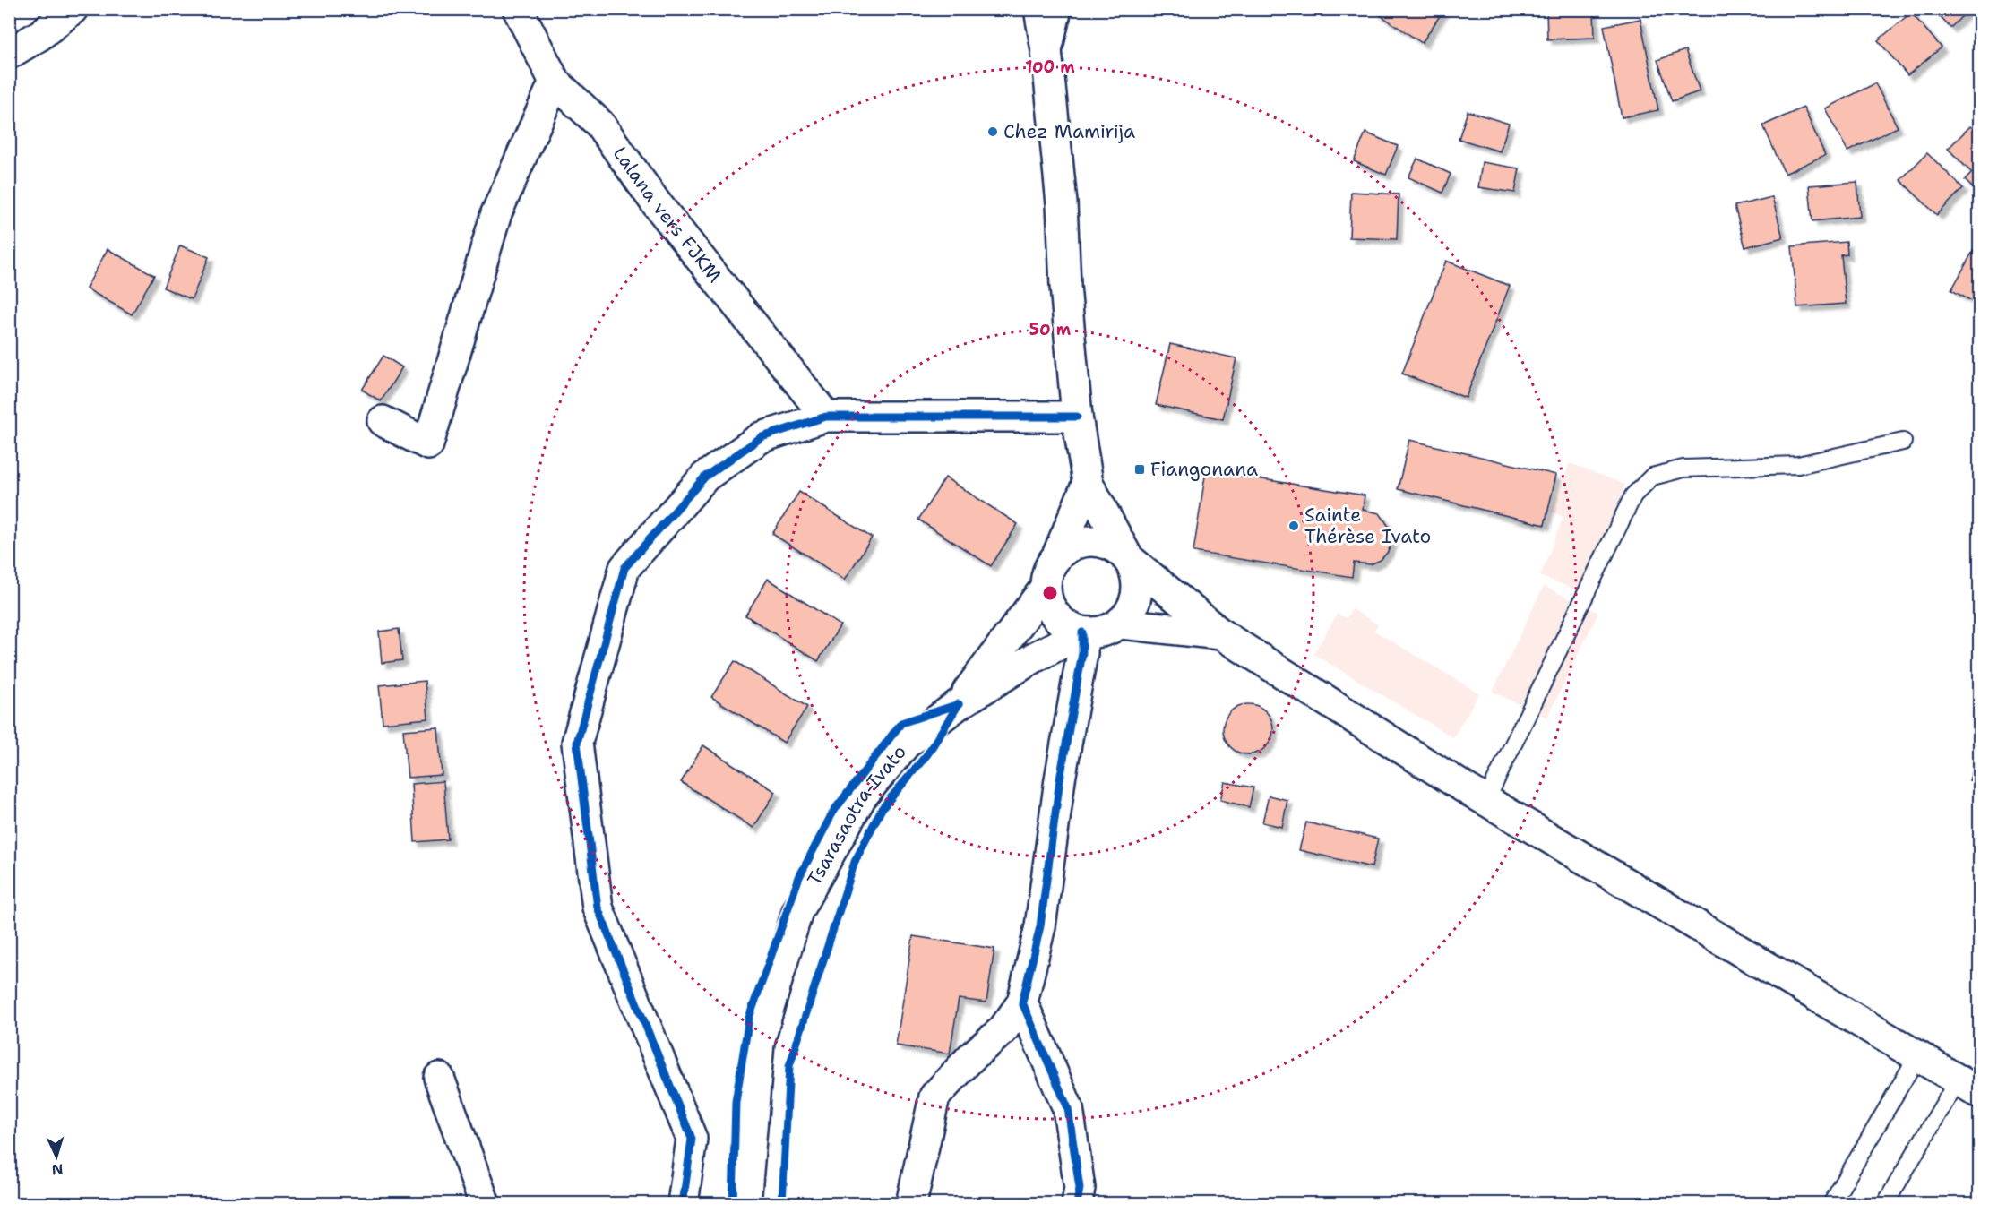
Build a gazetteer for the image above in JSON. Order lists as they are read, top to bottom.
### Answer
{
  "streets": {
    "street": ["Lalana vers FJKM", "Tsarasaotra-Ivato"]
  },
  "places": {
    "other": ["Chez Mamirija", "Sainte Thérèse Ivato"],
    "transit": ["Fiangonana"]
  },
  "north": "bottom",
  "rings": ["100 m", "50 m"]
}
